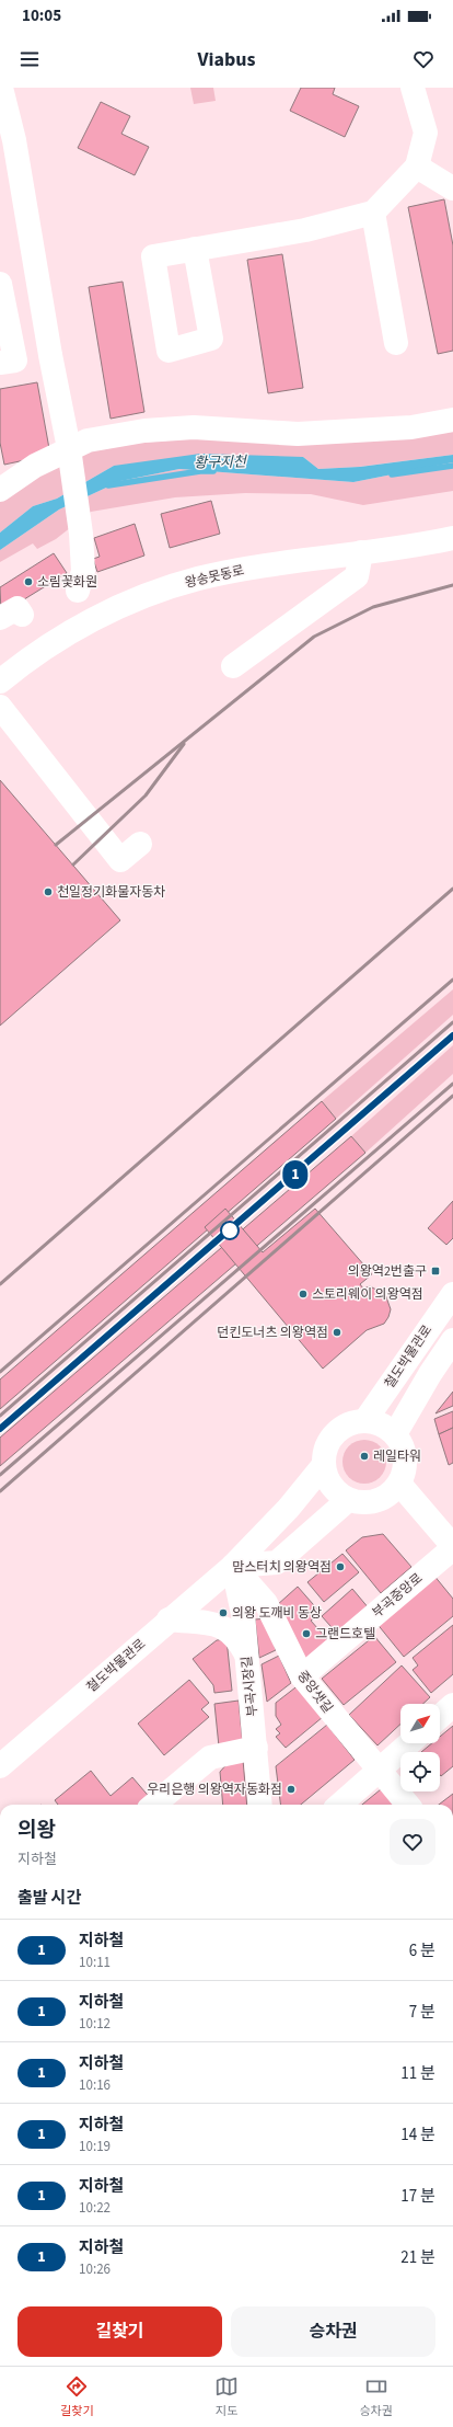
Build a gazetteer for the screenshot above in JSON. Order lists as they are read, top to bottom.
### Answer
{
  "streets": {
    "street": [
      "왕송못동로",
      "철도박물관로",
      "부곡중앙로",
      "부곡시장길",
      "중앙샛길"
    ]
  },
  "crossings": [
    ["철도박물관로", "부곡중앙로"],
    ["철도박물관로", "부곡시장길"],
    ["철도박물관로", "중앙샛길"],
    ["부곡중앙로", "중앙샛길"],
    ["부곡시장길", "중앙샛길"]
  ],
  "water": ["황구지천"],
  "places": {
    "other": [
      "소림꽃화원",
      "천일정기화물자동차",
      "스토리웨이 의왕역점",
      "던킨도너츠 의왕역점",
      "레일타워",
      "맘스터치 의왕역점",
      "의왕 도깨비 동상",
      "그랜드호텔",
      "우리은행 의왕역자동화점"
    ],
    "transit": ["의왕역2번출구"]
  },
  "lines": ["metro line 1"],
  "north": "top right",
  "page": {
    "status": "10:05",
    "header": "Viabus",
    "on_map": "1",
    "heading": [
      ["의왕", "지하철"],
      "출발 시간"
    ],
    "list": [
      {
        "mark": "1",
        "name": "지하철",
        "note": "10:11",
        "value": "6 분"
      },
      {
        "mark": "1",
        "name": "지하철",
        "note": "10:12",
        "value": "7 분"
      },
      {
        "mark": "1",
        "name": "지하철",
        "note": "10:16",
        "value": "11 분"
      },
      {
        "mark": "1",
        "name": "지하철",
        "note": "10:19",
        "value": "14 분"
      },
      {
        "mark": "1",
        "name": "지하철",
        "note": "10:22",
        "value": "17 분"
      },
      {
        "mark": "1",
        "name": "지하철",
        "note": "10:26",
        "value": "21 분"
      }
    ],
    "buttons": ["길찾기", "승차권"],
    "tabs": ["길찾기", "지도", "승차권"]
  }
}
